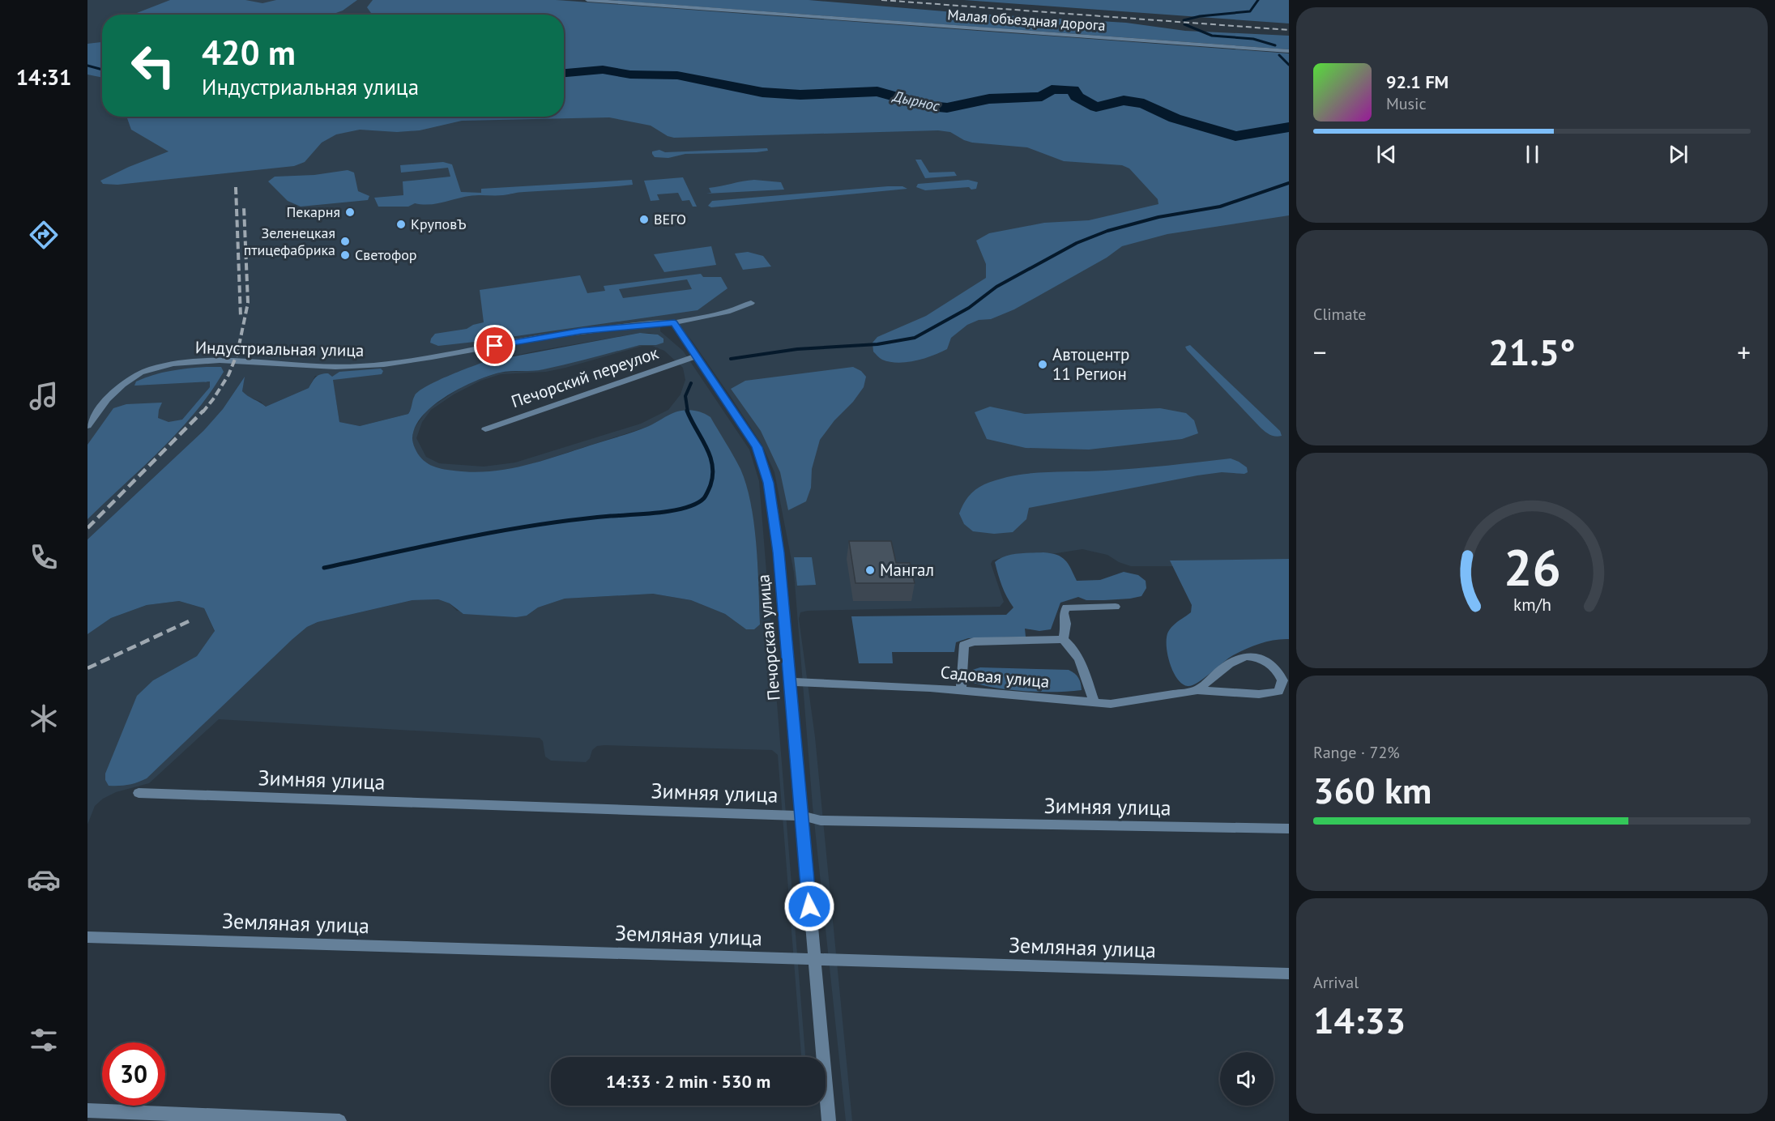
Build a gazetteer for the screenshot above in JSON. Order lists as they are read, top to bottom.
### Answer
{
  "streets": {
    "street": [
      "Малая объездная дорога",
      "Индустриальная улица",
      "Печорский переулок",
      "Печорская улица",
      "Садовая улица",
      "Зимняя улица",
      "Земляная улица"
    ]
  },
  "crossings": [
    ["Индустриальная улица", "Печорская улица"],
    ["Печорский переулок", "Печорская улица"],
    ["Печорская улица", "Садовая улица"],
    ["Печорская улица", "Зимняя улица"],
    ["Печорская улица", "Земляная улица"]
  ],
  "water": ["Дырнос"],
  "places": [
    "Пекарня",
    "ВЕГО",
    "КруповЪ",
    "Зеленецкая птицефабрика",
    "Светофор",
    "Автоцентр 11 Регион",
    "Мангал"
  ],
  "page": {
    "tabs": "14:31",
    "turn": ["420 m", "Индустриальная улица"],
    "song": ["92.1 FM", "Music"],
    "tile": [
      "Climate",
      ["Range · 72%", "360 km"],
      ["Arrival", "14:33"]
    ],
    "heat": ["−", "21.5°", "+"],
    "limit": "30",
    "trip": "14:33 · 2 min · 530 m",
    "gauge": ["26", "km/h"]
  }
}
